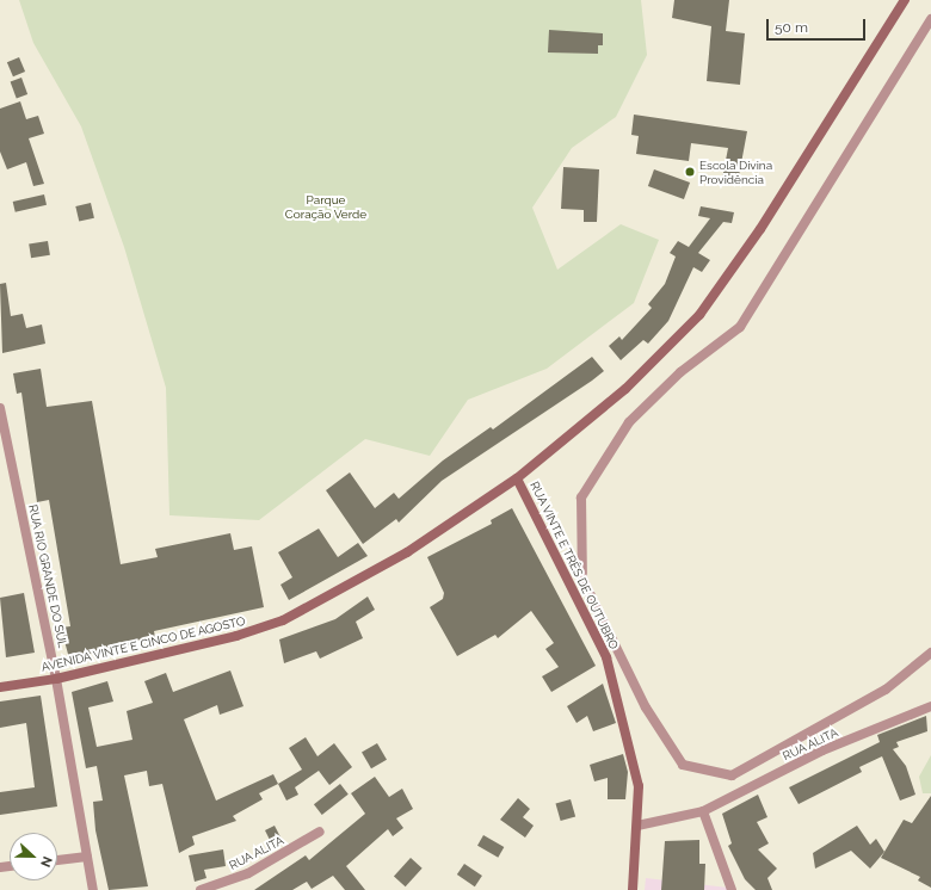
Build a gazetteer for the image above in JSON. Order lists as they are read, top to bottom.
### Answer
{
  "streets": {
    "main road": ["RUA VINTE E TRÊS DE OUTUBRO", "AVENIDA VINTE E CINCO DE AGOSTO"],
    "street": ["RUA RIO GRANDE DO SUL", "RUA ALITA"]
  },
  "crossings": [
    ["RUA VINTE E TRÊS DE OUTUBRO", "AVENIDA VINTE E CINCO DE AGOSTO"],
    ["RUA VINTE E TRÊS DE OUTUBRO", "RUA ALITA"],
    ["RUA RIO GRANDE DO SUL", "AVENIDA VINTE E CINCO DE AGOSTO"]
  ],
  "parks": ["Parque Coração Verde"],
  "places": ["Escola Divina Providência"],
  "scale_bar": "50 m",
  "north": "right"
}
